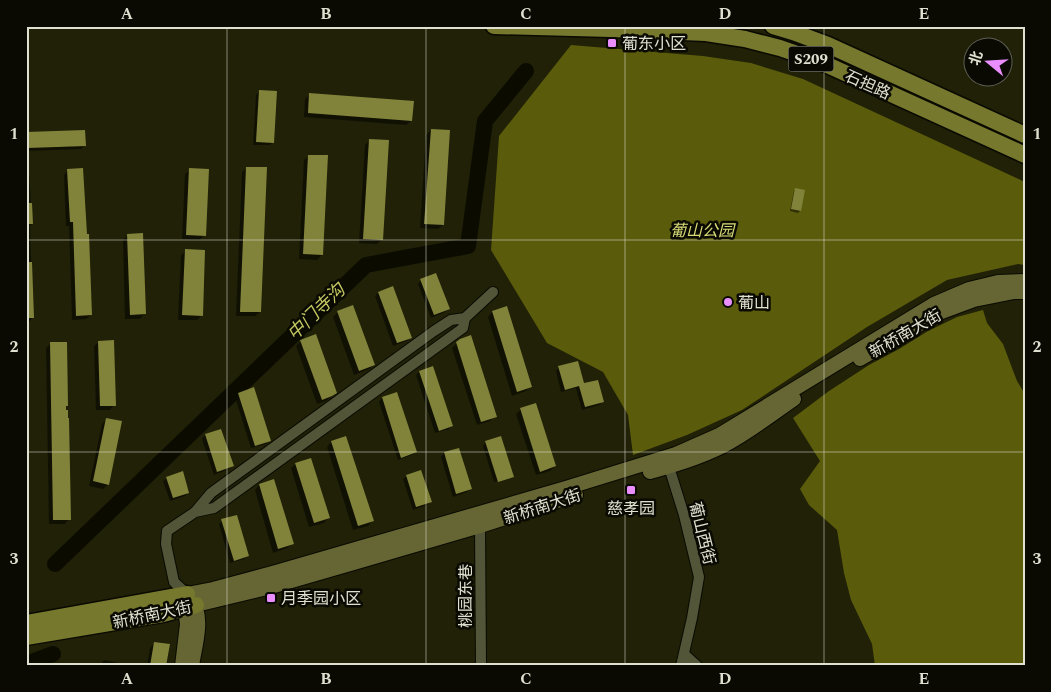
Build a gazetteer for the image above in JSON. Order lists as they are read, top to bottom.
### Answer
{
  "streets": {
    "main road": ["S209", "石担路", "新桥南大街"],
    "street": ["葡山西街", "桃园东巷"]
  },
  "crossings": [
    ["新桥南大街", "葡山西街"],
    ["新桥南大街", "桃园东巷"]
  ],
  "water": ["中门寺沟"],
  "parks": ["葡山公园"],
  "places": {
    "transit": ["葡东小区", "慈孝园", "月季园小区"],
    "other": ["葡山"]
  },
  "north": "left",
  "grid": {
    "columns": [
      "A",
      "B",
      "C",
      "D",
      "E"
    ],
    "rows": ["1", "2", "3"]
  }
}
